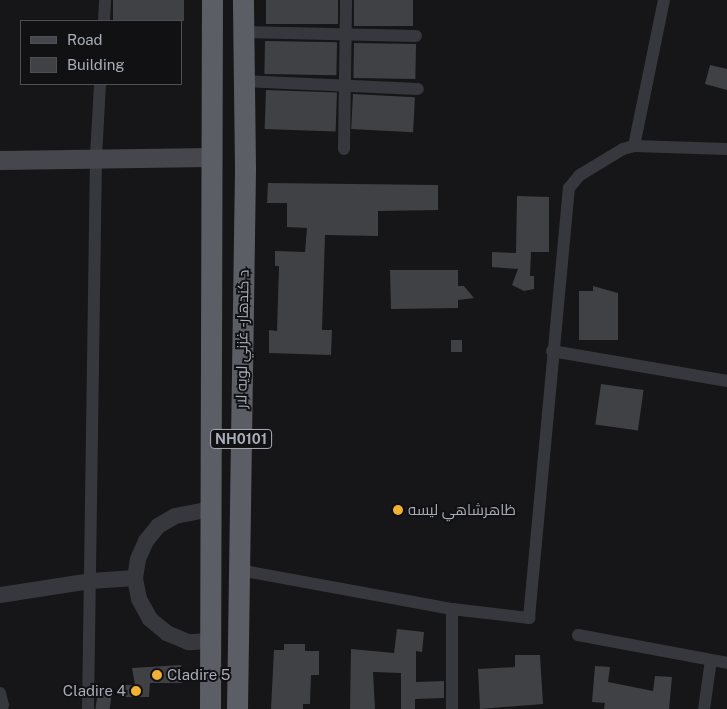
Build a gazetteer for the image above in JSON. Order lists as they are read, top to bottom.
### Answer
{
  "streets": {
    "highway": ["د کندهار - غزني لويه لار", "NH0101"]
  },
  "places": ["ظاهرشاهي لیسه", "Cladire 5", "Cladire 4"],
  "legend": ["Road", "Building"]
}
